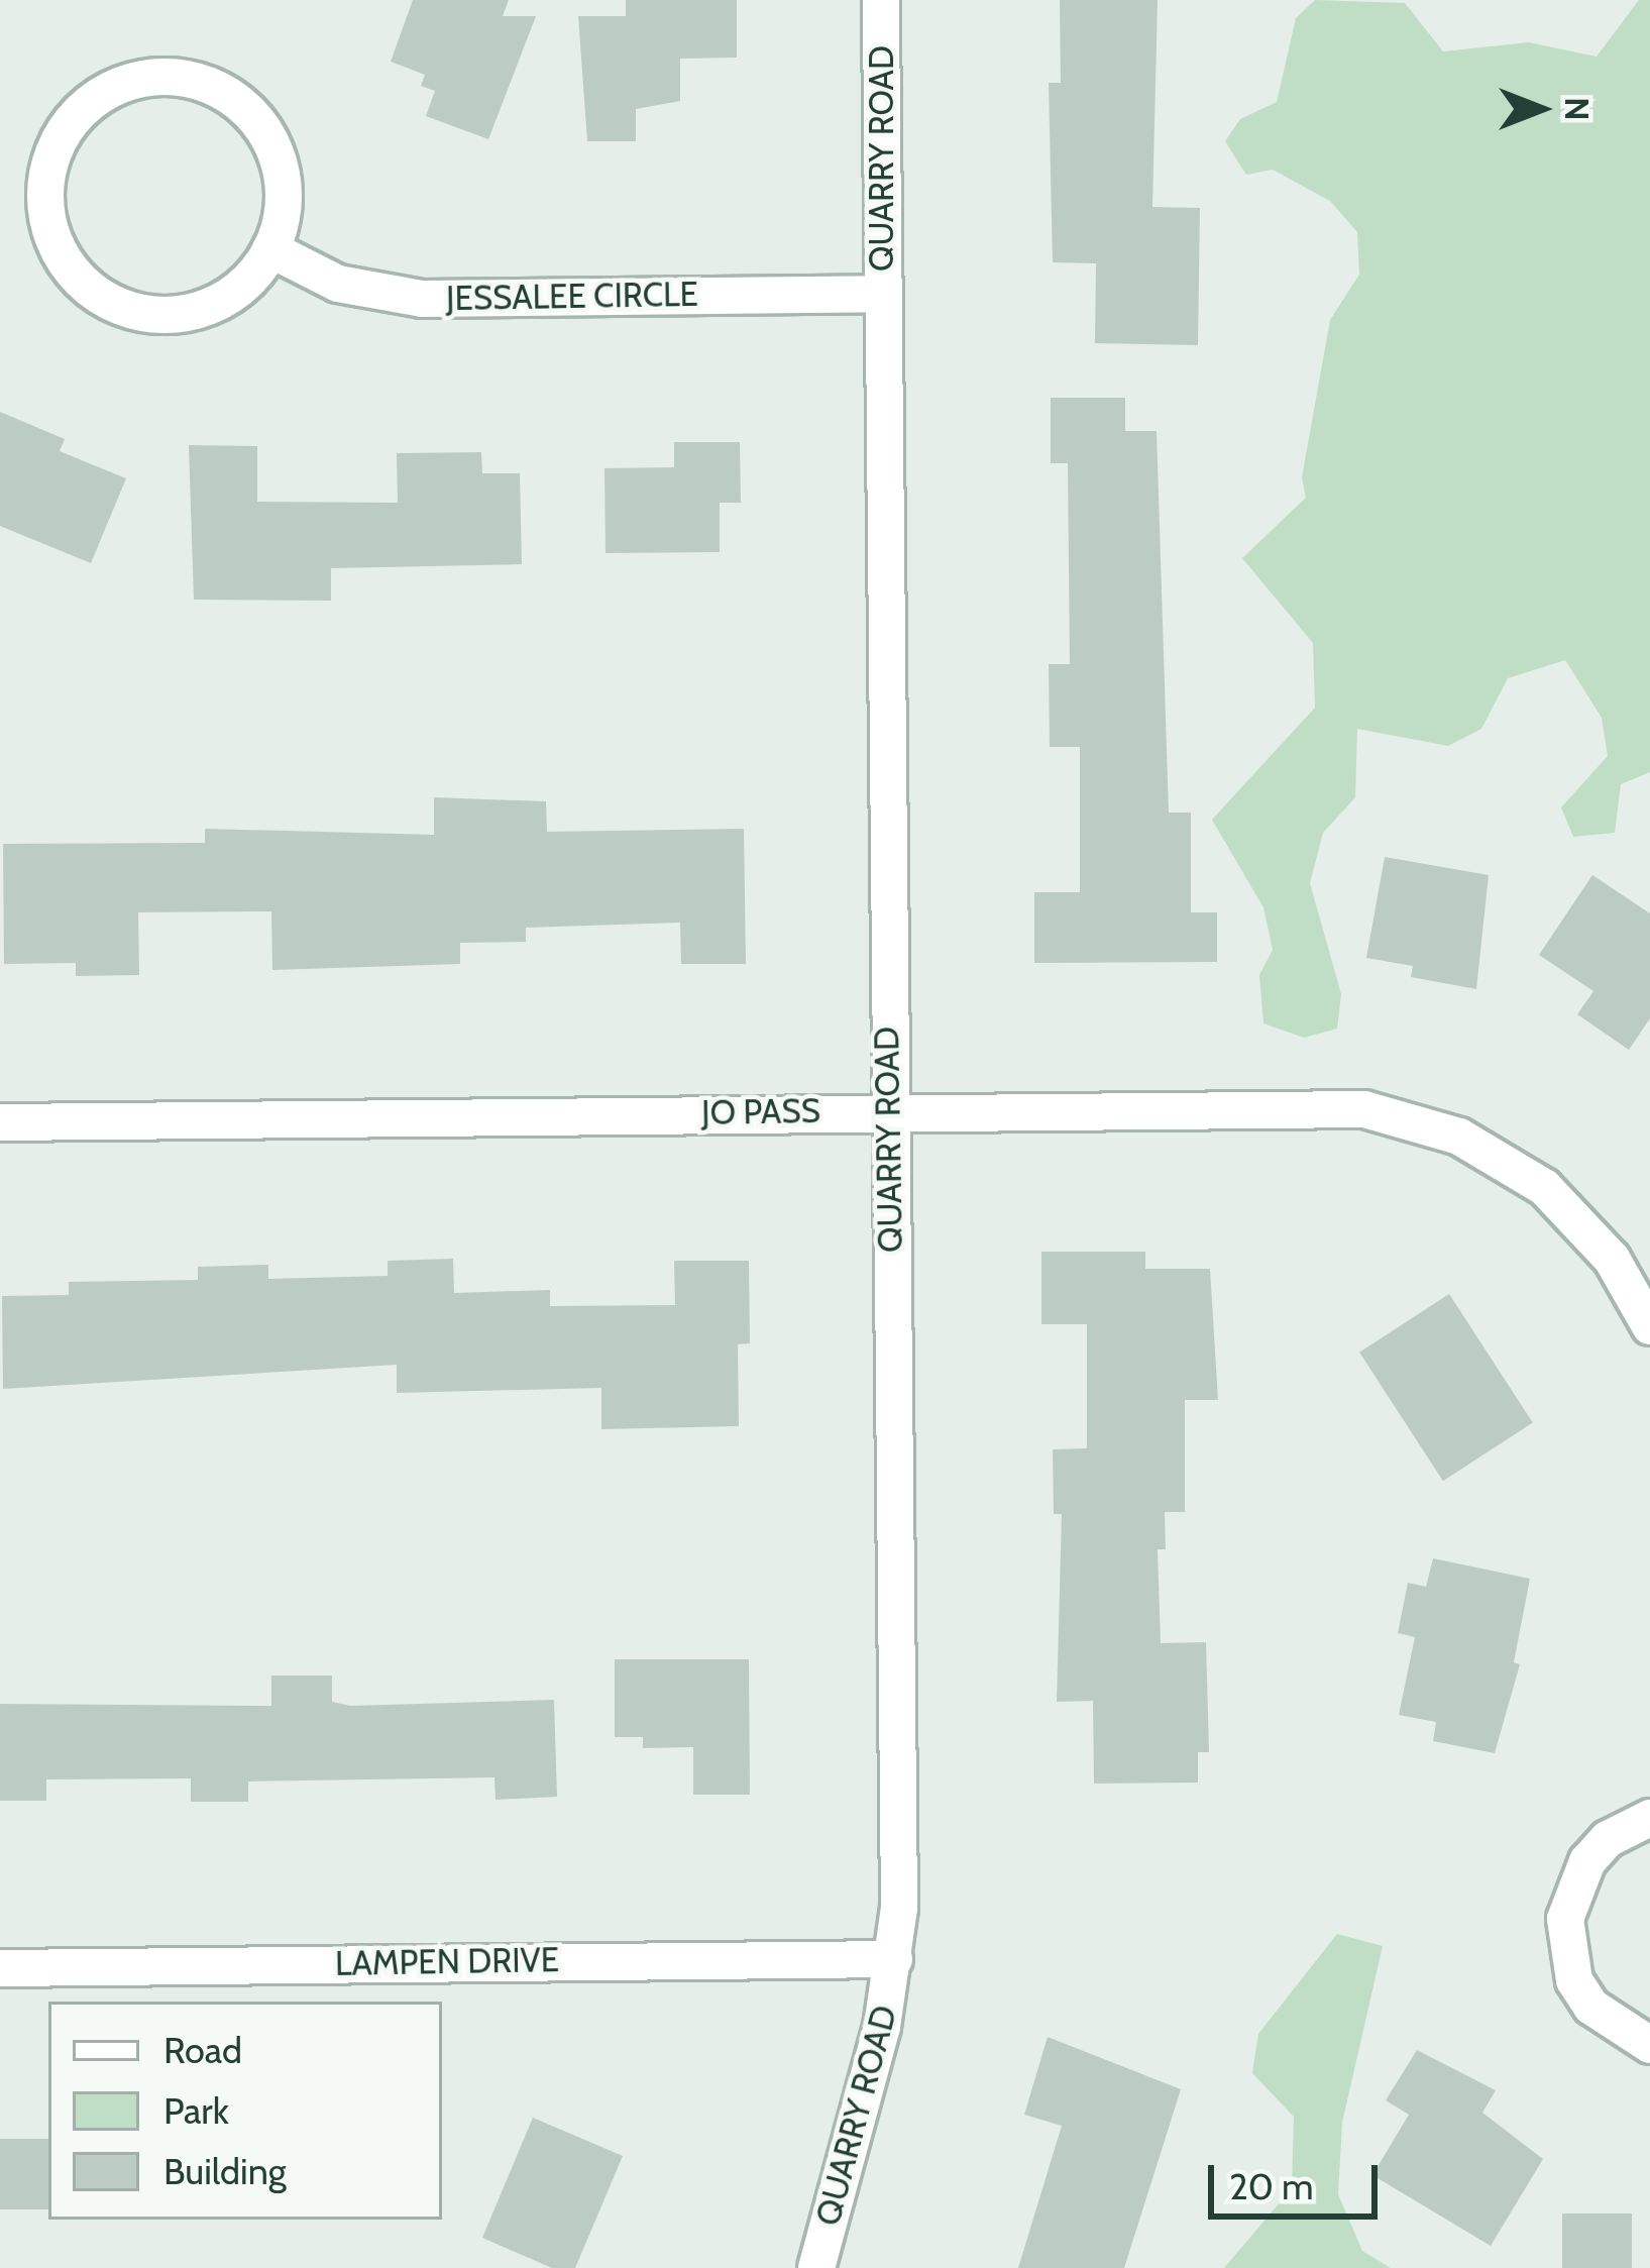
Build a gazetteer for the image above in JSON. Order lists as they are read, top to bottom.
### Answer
{
  "streets": {
    "street": [
      "QUARRY ROAD",
      "JESSALEE CIRCLE",
      "JO PASS",
      "LAMPEN DRIVE"
    ]
  },
  "crossings": [
    ["QUARRY ROAD", "JESSALEE CIRCLE"],
    ["QUARRY ROAD", "JO PASS"],
    ["QUARRY ROAD", "LAMPEN DRIVE"]
  ],
  "legend": ["Road", "Park", "Building"],
  "scale_bar": "20 m",
  "north": "right"
}
